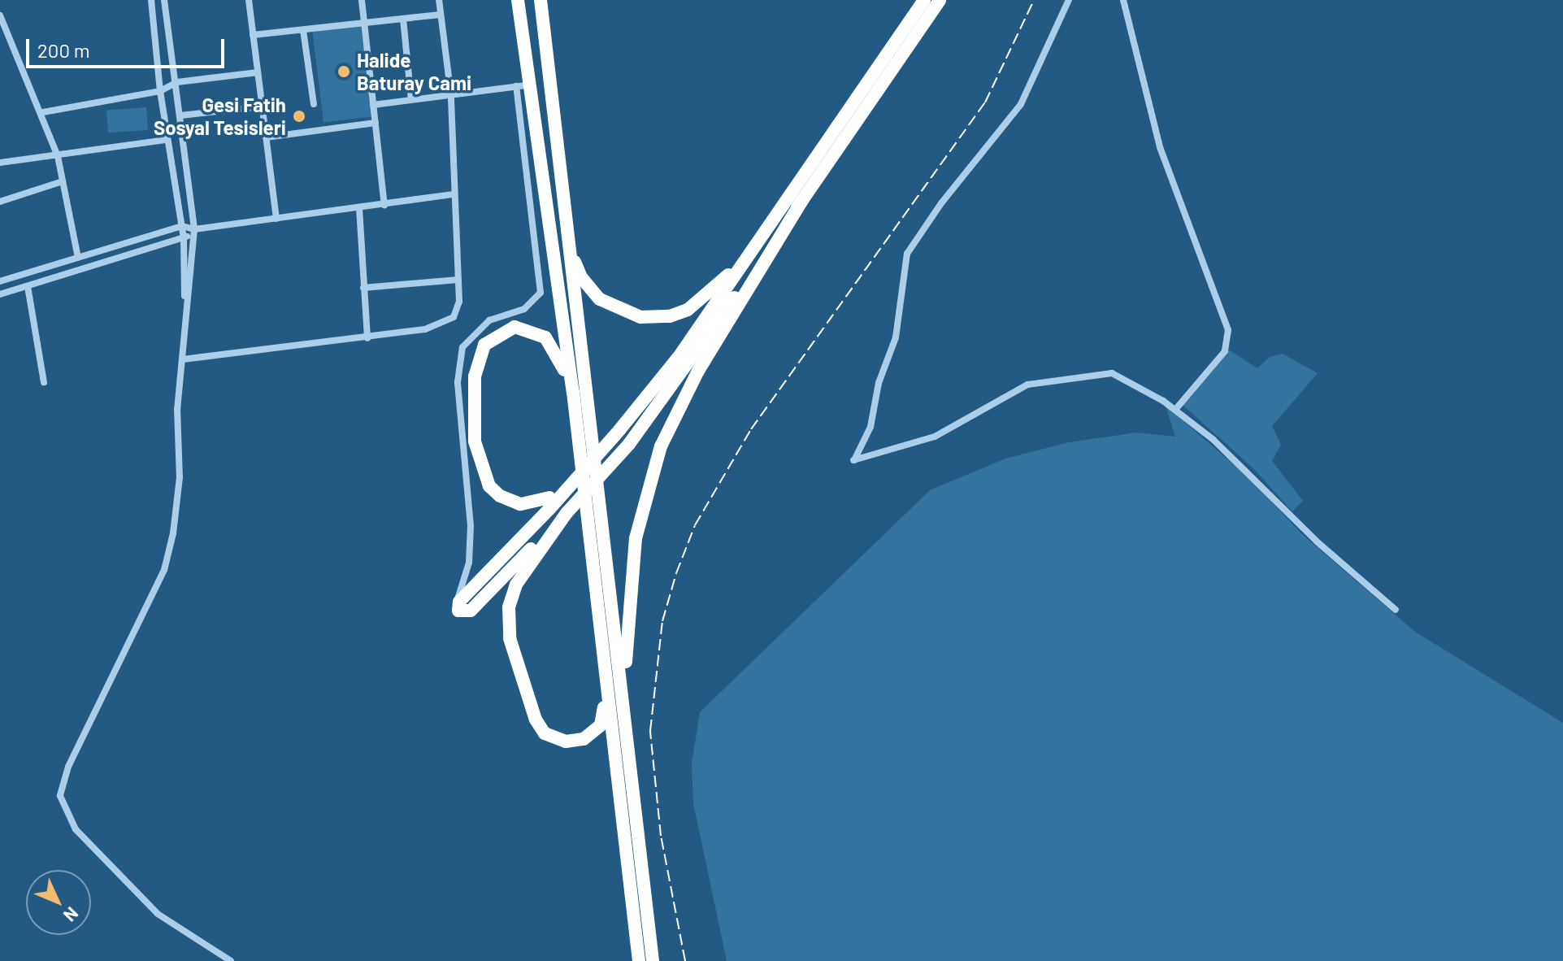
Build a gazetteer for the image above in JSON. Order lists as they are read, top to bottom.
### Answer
{
  "places": ["Halide Baturay Cami", "Gesi Fatih Sosyal Tesisleri"],
  "scale_bar": "200 m",
  "north": "bottom right"
}
